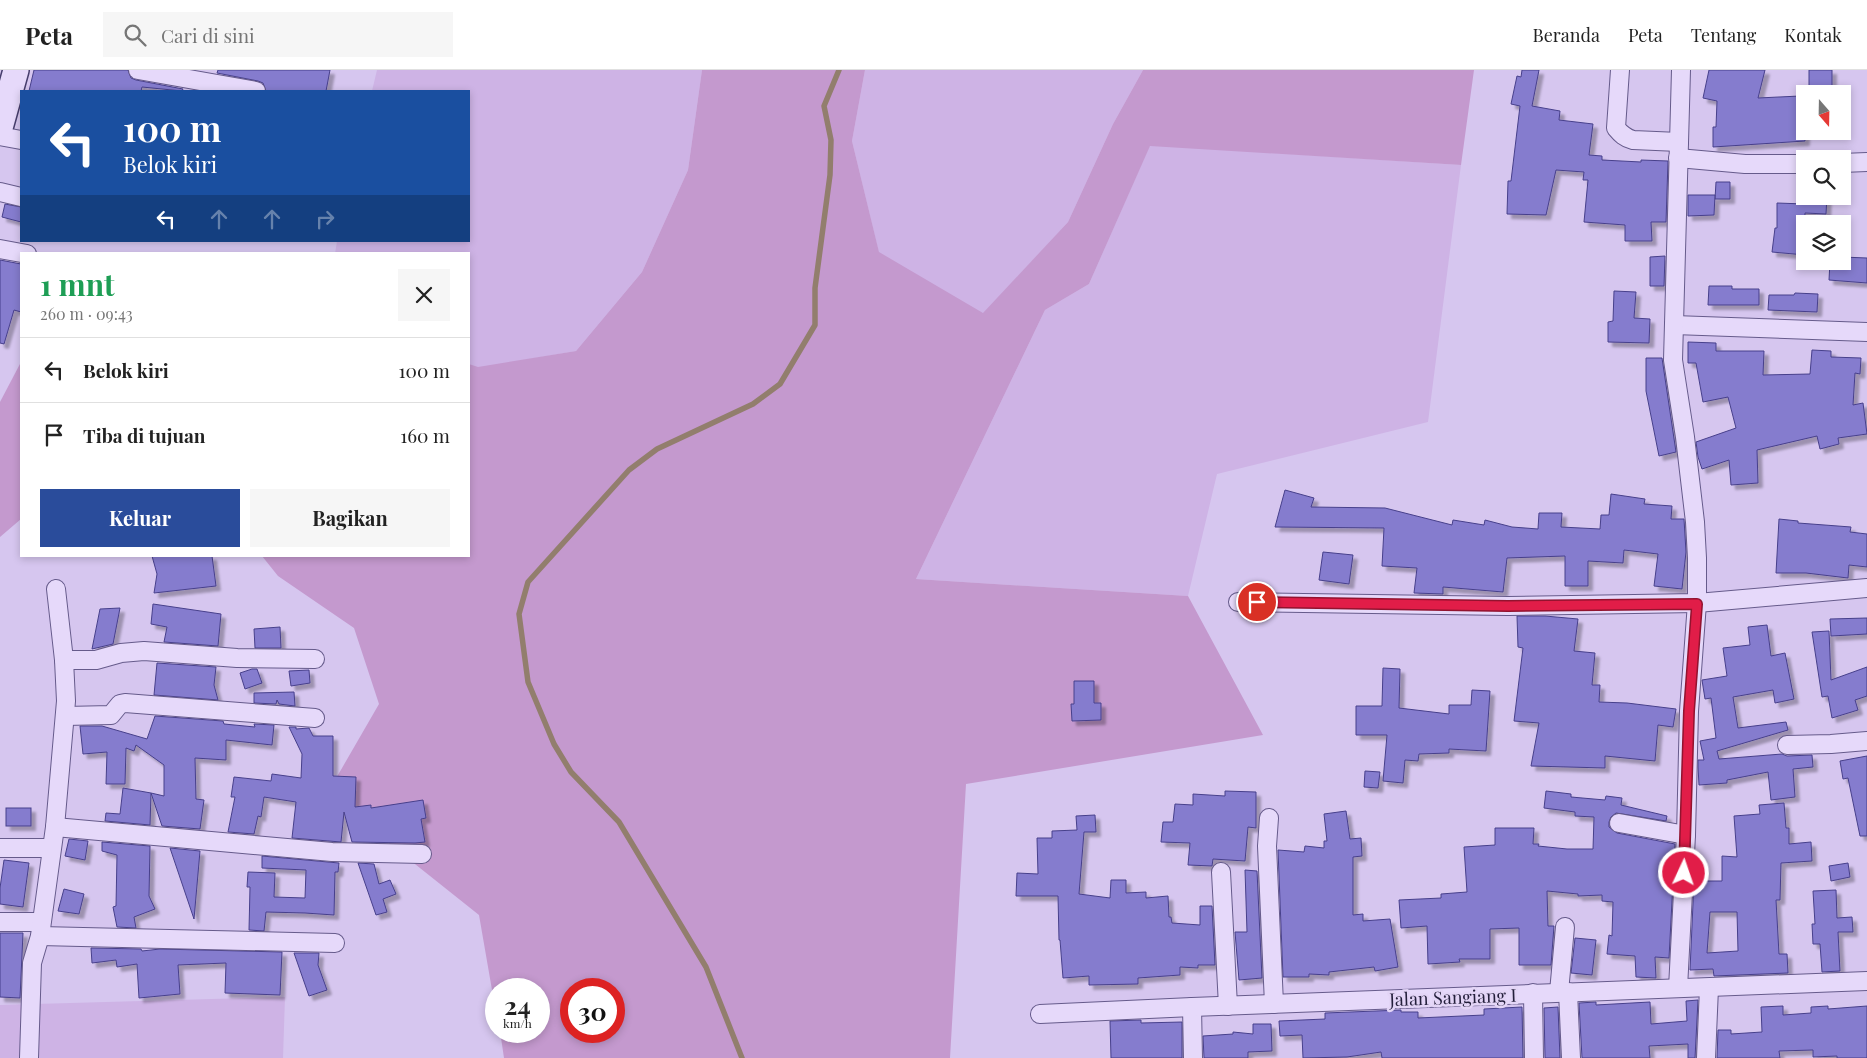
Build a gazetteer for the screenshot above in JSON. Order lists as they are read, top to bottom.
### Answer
{
  "streets": {
    "street": ["Jalan Sangiang I"]
  },
  "north": "bottom",
  "page": {
    "header": "Peta",
    "search": "Cari di sini",
    "nav": [
      "Beranda",
      "Peta",
      "Tentang",
      "Kontak"
    ],
    "turn": ["100 m", "Belok kiri"],
    "heading": ["1 mnt", "260 m · 09:43"],
    "list": [
      {
        "name": "Belok kiri",
        "value": "100 m"
      },
      {
        "name": "Tiba di tujuan",
        "value": "160 m"
      }
    ],
    "buttons": ["Keluar", "Bagikan"],
    "speed": "24 km/h",
    "limit": "30"
  }
}
